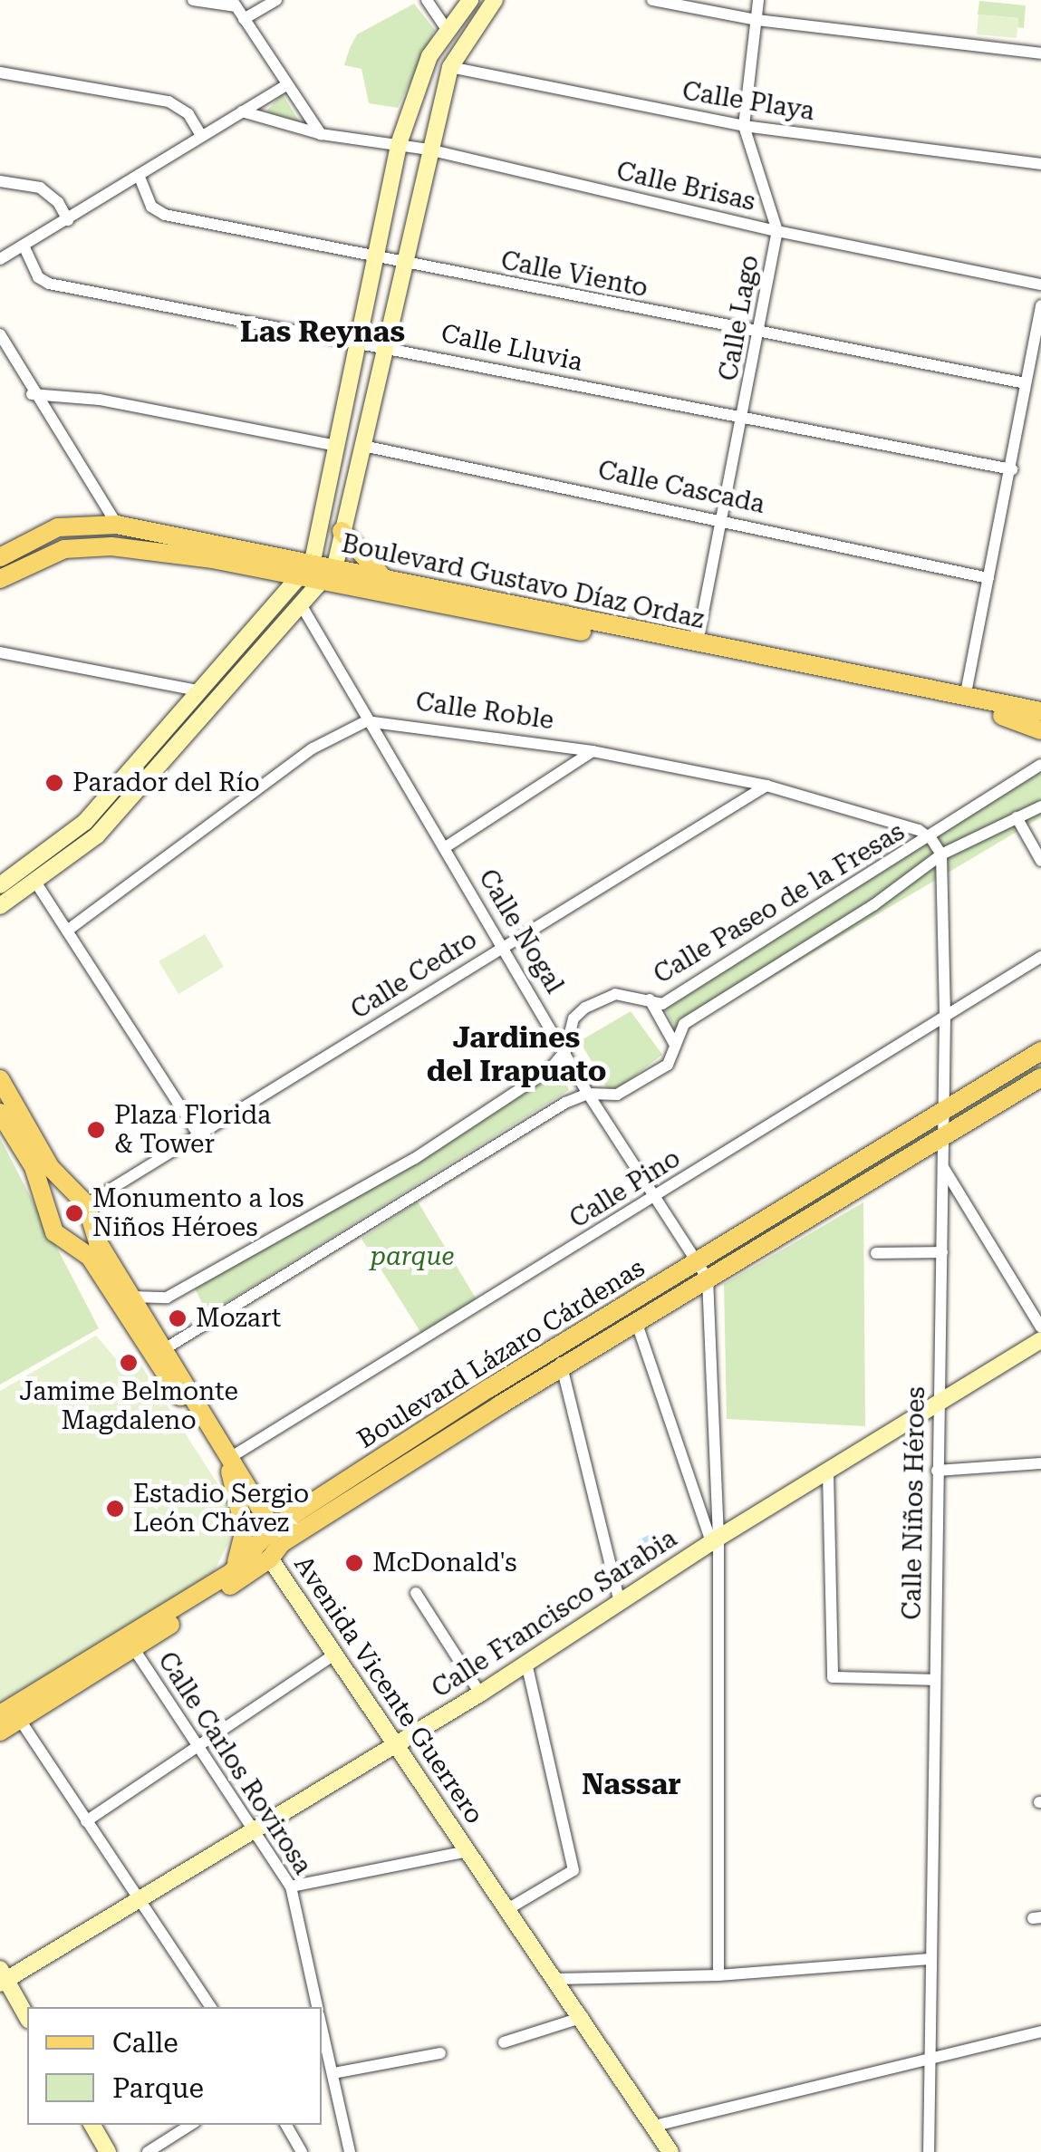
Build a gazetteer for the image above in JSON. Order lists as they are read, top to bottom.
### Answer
{
  "streets": {
    "main road": [
      "Boulevard Gustavo Díaz Ordaz",
      "Boulevard Lázaro Cárdenas",
      "Calle Francisco Sarabia",
      "Avenida Vicente Guerrero"
    ],
    "street": [
      "Calle Playa",
      "Calle Brisas",
      "Calle Viento",
      "Calle Lago",
      "Calle Lluvia",
      "Calle Cascada",
      "Calle Roble",
      "Calle Paseo de la Fresas",
      "Calle Nogal",
      "Calle Cedro",
      "Calle Pino",
      "Calle Niños Héroes",
      "Calle Carlos Rovirosa"
    ]
  },
  "crossings": [
    ["Calle Playa", "Calle Lago"],
    ["Calle Brisas", "Calle Lago"],
    ["Calle Viento", "Calle Lago"],
    ["Calle Lago", "Calle Lluvia"],
    ["Calle Lago", "Calle Cascada"],
    ["Calle Lago", "Boulevard Gustavo Díaz Ordaz"],
    ["Calle Roble", "Calle Paseo de la Fresas"],
    ["Calle Roble", "Calle Nogal"],
    ["Calle Roble", "Calle Cedro"],
    ["Calle Paseo de la Fresas", "Calle Nogal"],
    ["Calle Paseo de la Fresas", "Calle Niños Héroes"],
    ["Calle Paseo de la Fresas", "Avenida Vicente Guerrero"],
    ["Calle Nogal", "Calle Cedro"],
    ["Calle Nogal", "Calle Pino"],
    ["Calle Nogal", "Boulevard Lázaro Cárdenas"],
    ["Calle Cedro", "Avenida Vicente Guerrero"],
    ["Calle Pino", "Calle Niños Héroes"],
    ["Calle Pino", "Avenida Vicente Guerrero"],
    ["Boulevard Lázaro Cárdenas", "Calle Niños Héroes"],
    ["Boulevard Lázaro Cárdenas", "Avenida Vicente Guerrero"],
    ["Boulevard Lázaro Cárdenas", "Calle Carlos Rovirosa"],
    ["Calle Niños Héroes", "Calle Francisco Sarabia"],
    ["Calle Francisco Sarabia", "Avenida Vicente Guerrero"],
    ["Calle Francisco Sarabia", "Calle Carlos Rovirosa"]
  ],
  "districts": ["Las Reynas", "Jardines del Irapuato", "Nassar"],
  "parks": ["parque"],
  "places": [
    "Parador del Río",
    "Plaza Florida & Tower",
    "Monumento a los Niños Héroes",
    "Mozart",
    "Jamime Belmonte Magdaleno",
    "Estadio Sergio León Chávez",
    "McDonald's"
  ],
  "legend": ["Calle", "Parque"]
}
